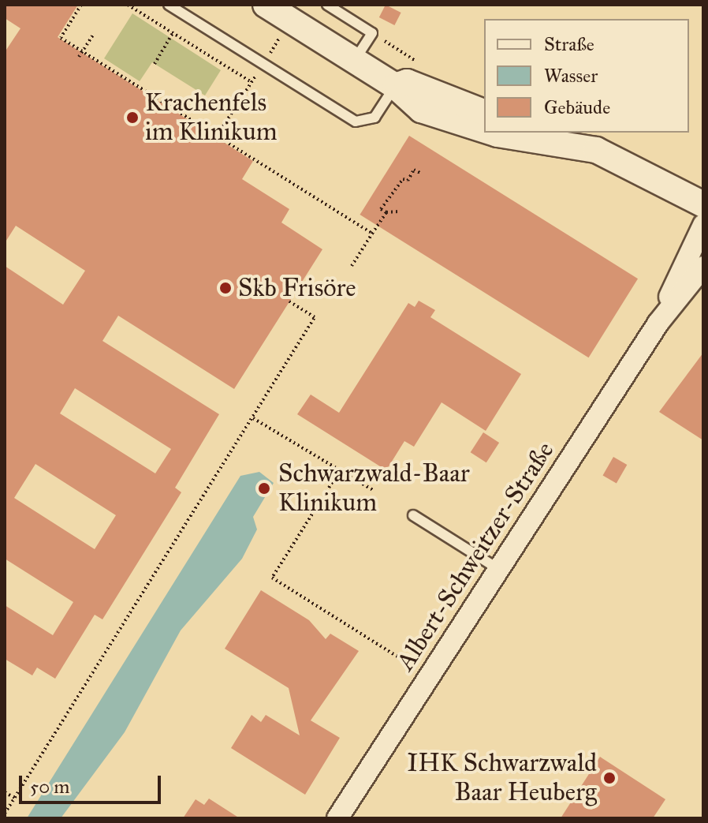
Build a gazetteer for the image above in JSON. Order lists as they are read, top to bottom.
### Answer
{
  "streets": {
    "street": ["Albert-Schweitzer-Straße"]
  },
  "places": [
    "Krachenfels im Klinikum",
    "Skb Frisöre",
    "Schwarzwald-Baar Klinikum",
    "IHK Schwarzwald Baar Heuberg"
  ],
  "legend": ["Straße", "Wasser", "Gebäude"],
  "scale_bar": "50 m"
}
